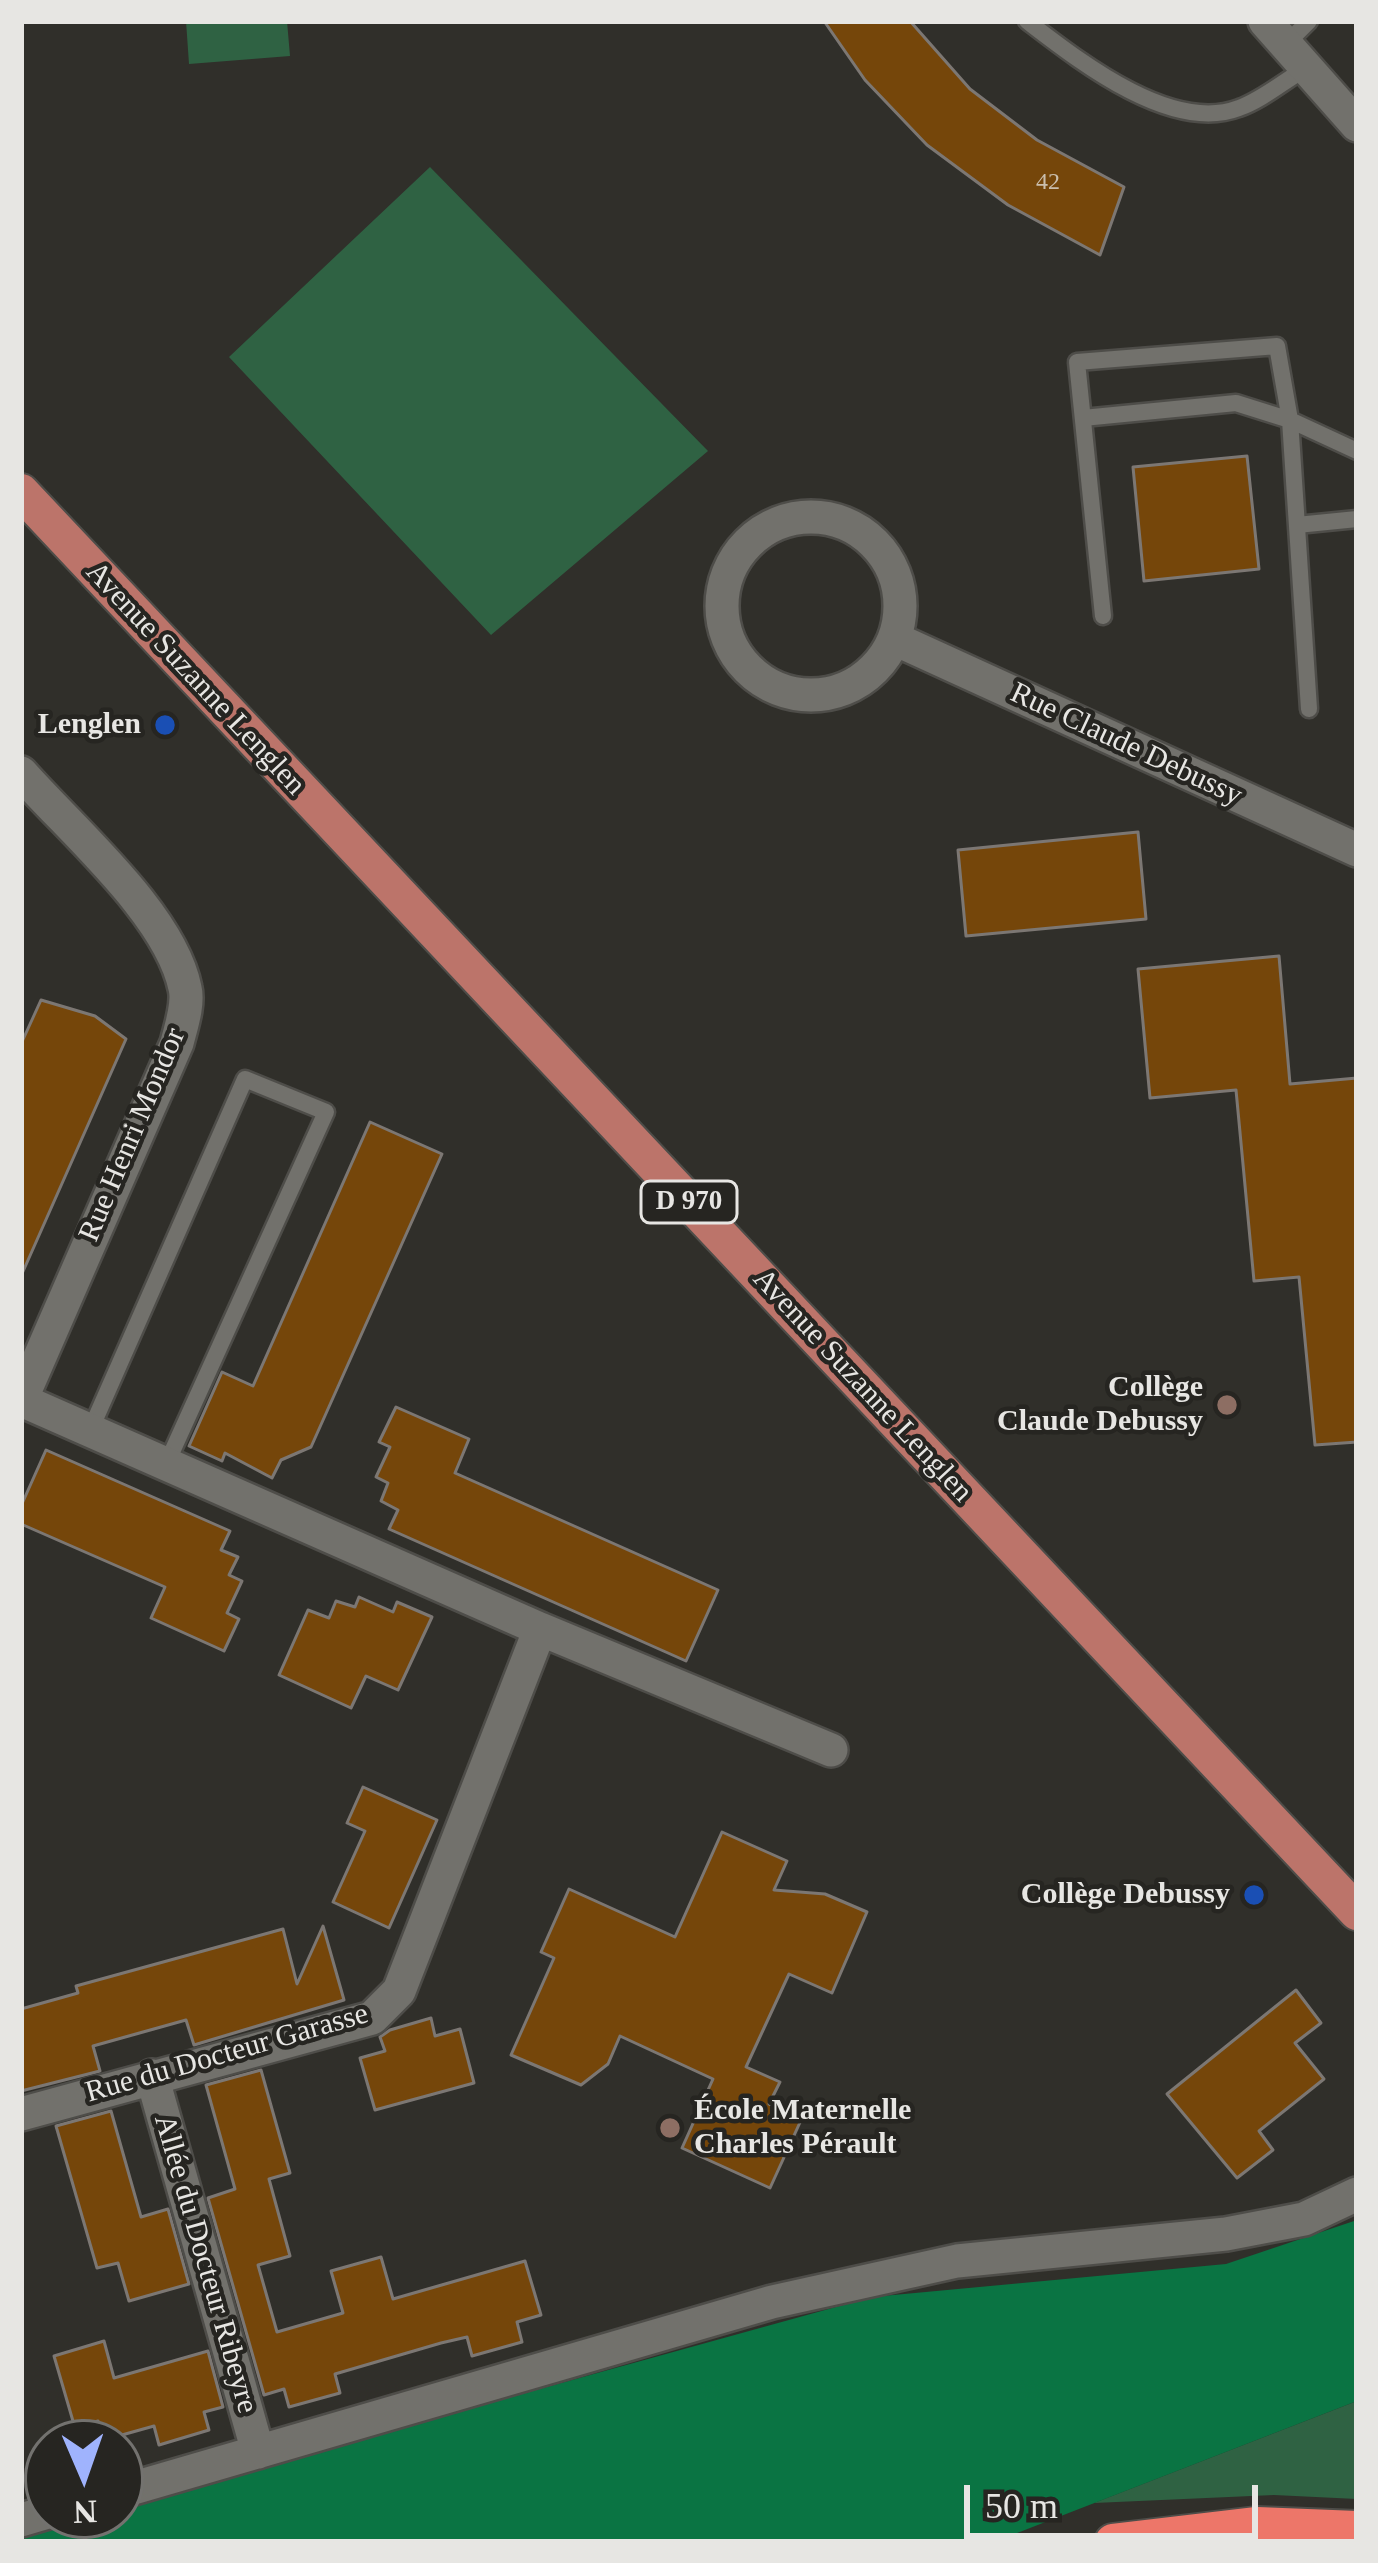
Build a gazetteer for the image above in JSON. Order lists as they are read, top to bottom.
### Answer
{
  "streets": {
    "main road": ["Avenue Suzanne Lenglen", "D 970"],
    "street": [
      "Rue Claude Debussy",
      "Rue Henri Mondor",
      "Rue du Docteur Garasse",
      "Allée du Docteur Ribeyre"
    ]
  },
  "crossings": [
    ["Rue du Docteur Garasse", "Allée du Docteur Ribeyre"]
  ],
  "places": [
    "Lenglen",
    "Collège Claude Debussy",
    "Collège Debussy",
    "École Maternelle Charles Pérault"
  ],
  "house_numbers": ["42"],
  "scale_bar": "50 m",
  "north": "bottom"
}
